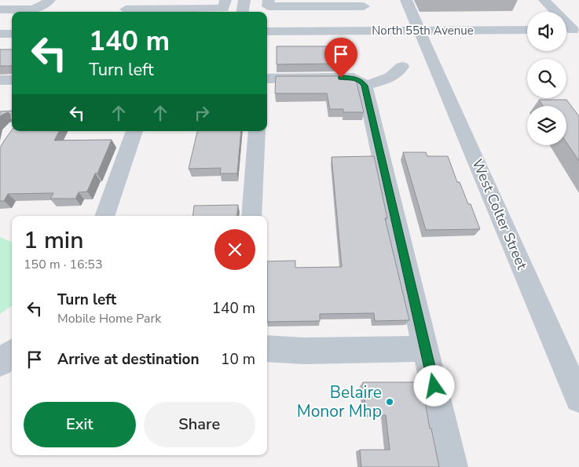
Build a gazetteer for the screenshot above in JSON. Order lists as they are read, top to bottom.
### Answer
{
  "streets": {
    "street": ["North 55th Avenue", "West Colter Street"]
  },
  "crossings": [
    ["North 55th Avenue", "West Colter Street"]
  ],
  "places": ["Belaire Monor Mhp"],
  "page": {
    "turn": ["140 m", "Turn left"],
    "heading": ["1 min", "150 m · 16:53"],
    "list": [
      {
        "name": "Turn left",
        "note": "Mobile Home Park",
        "value": "140 m"
      },
      {
        "name": "Arrive at destination",
        "value": "10 m"
      }
    ],
    "buttons": ["Exit", "Share"]
  }
}
